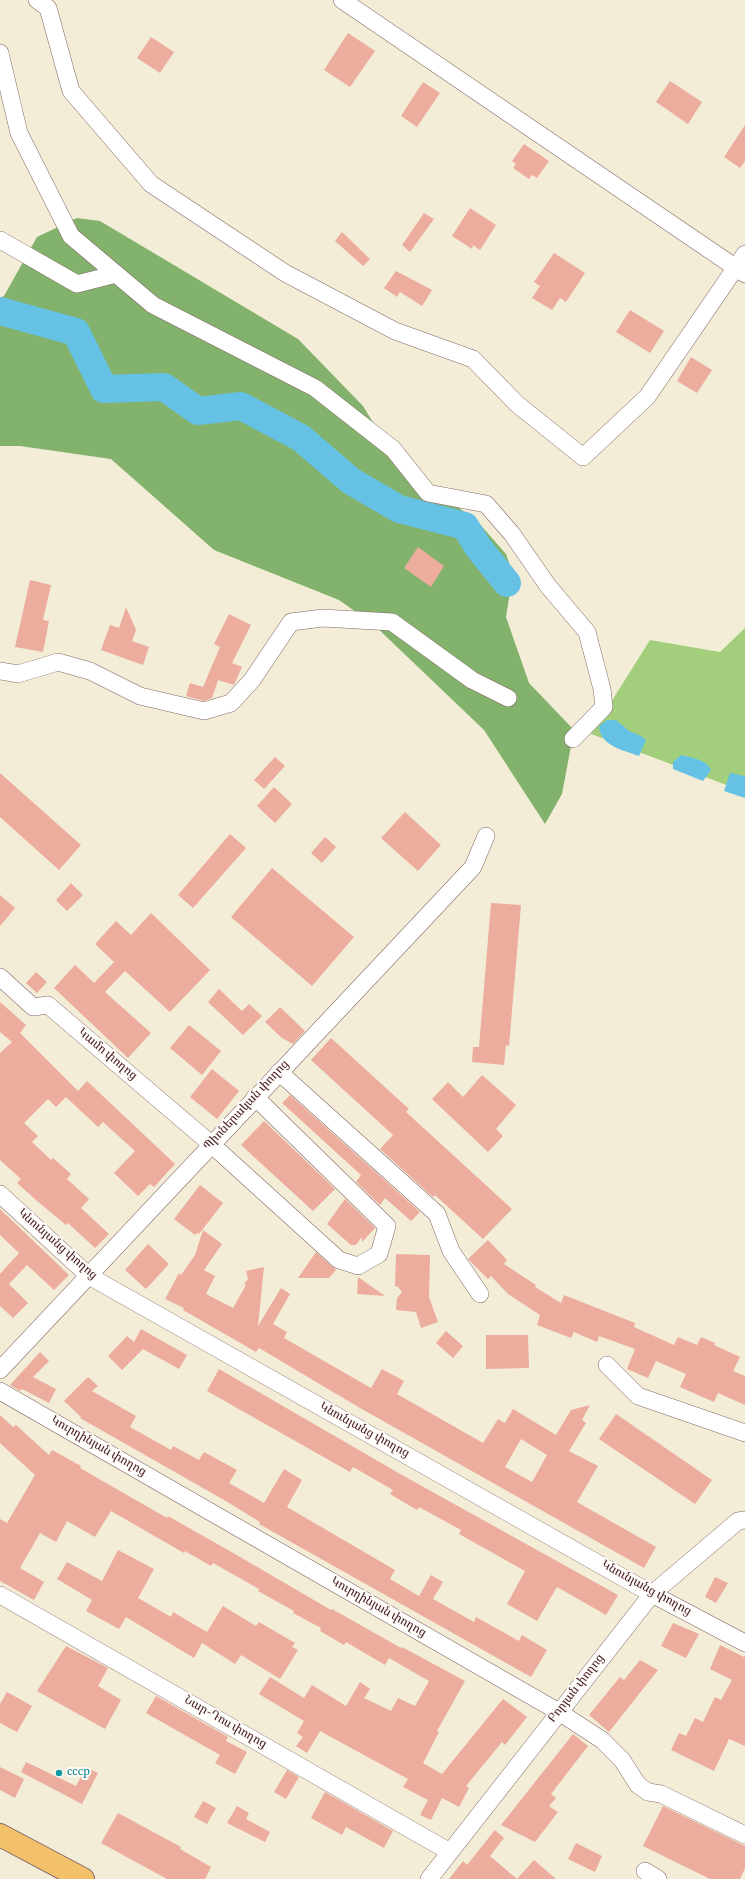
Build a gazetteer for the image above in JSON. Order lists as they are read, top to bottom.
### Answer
{
  "streets": {
    "street": [
      "Կամո փողոց",
      "Պիոներական փողոց",
      "Կնունյանց փողոց",
      "Կուրղինյան փողոց",
      "Բորյան փողոց",
      "Նար-Դոս փողոց"
    ]
  },
  "crossings": [
    ["Կամո փողոց", "Պիոներական փողոց"],
    ["Պիոներական փողոց", "Կնունյանց փողոց"],
    ["Կնունյանց փողոց", "Բորյան փողոց"],
    ["Կուրղինյան փողոց", "Բորյան փողոց"],
    ["Բորյան փողոց", "Նար-Դոս փողոց"]
  ],
  "places": ["ссср"]
}
